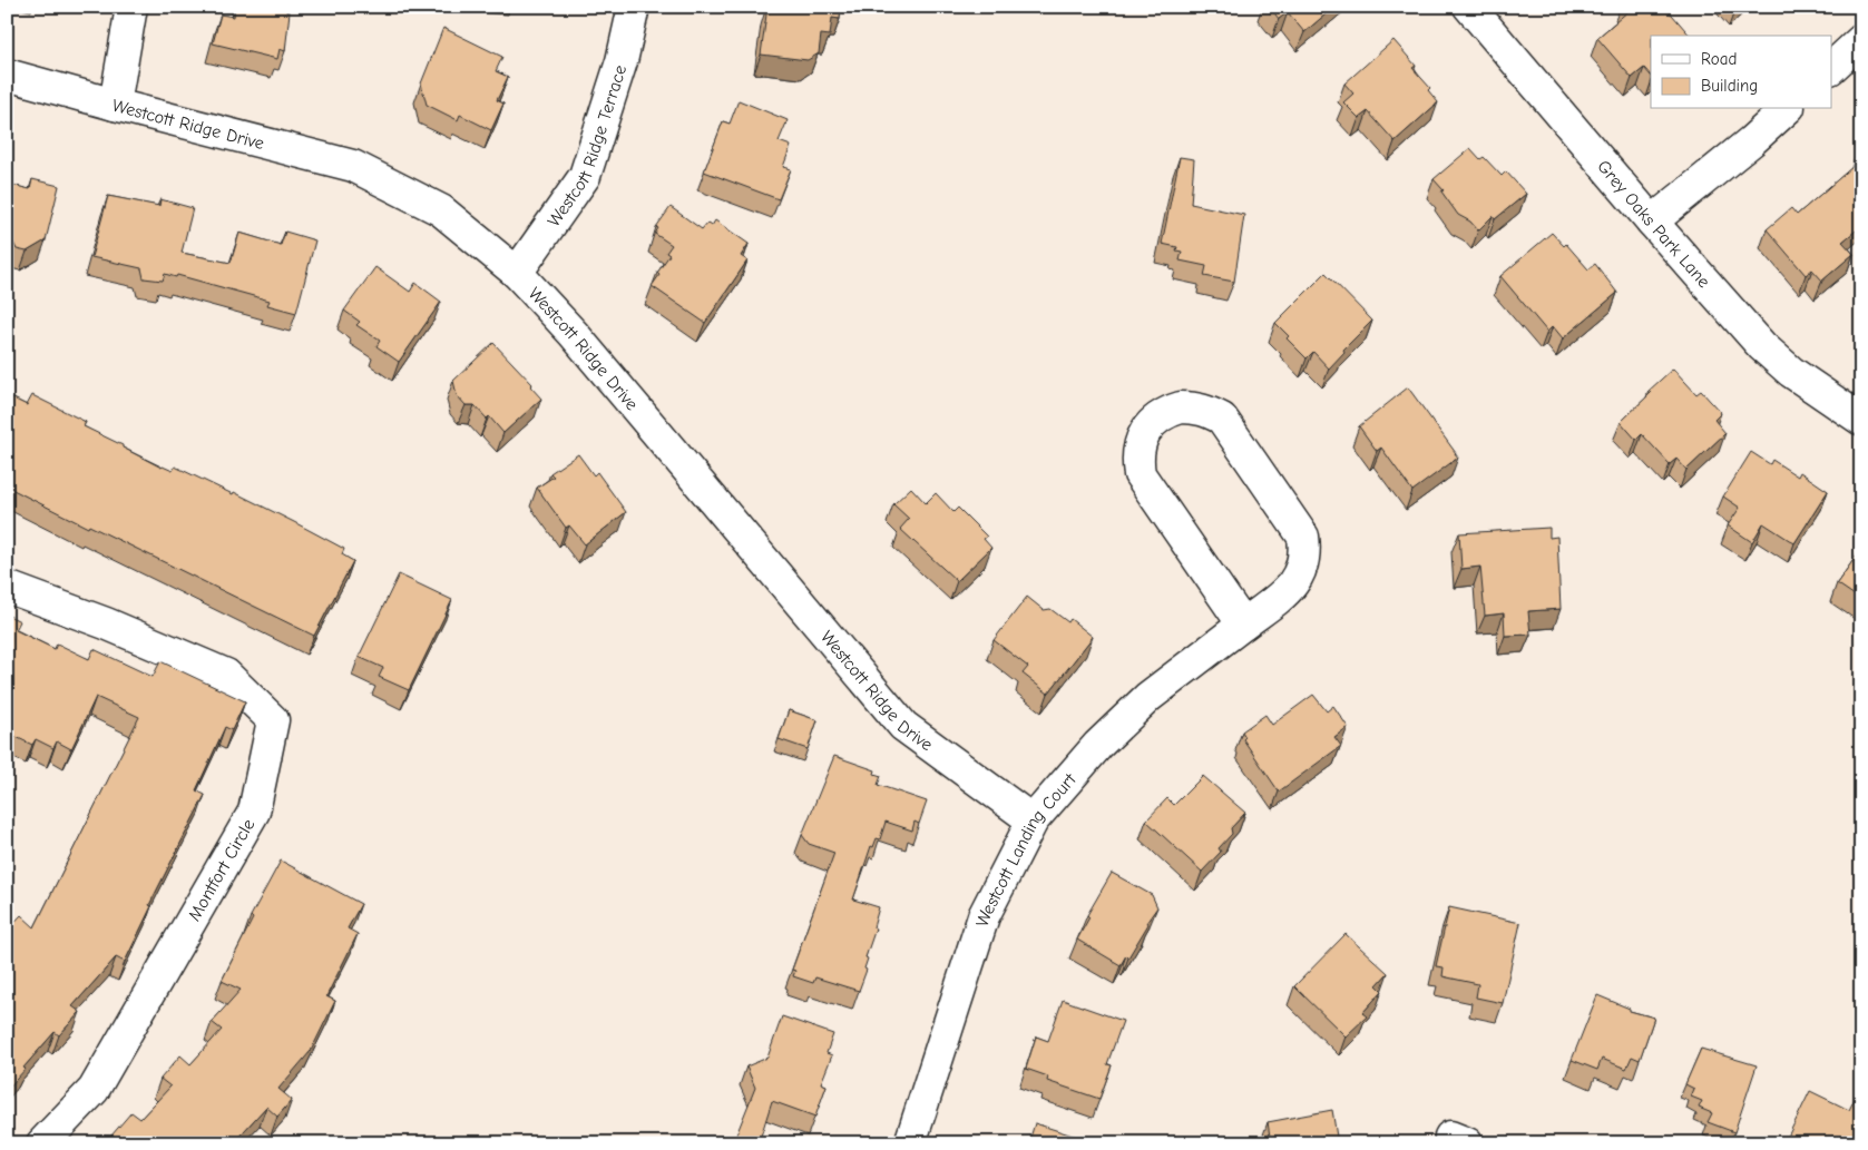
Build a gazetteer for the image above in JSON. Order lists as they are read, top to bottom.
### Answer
{
  "streets": {
    "street": [
      "Westcott Ridge Drive",
      "Westcott Ridge Terrace",
      "Grey Oaks Park Lane",
      "Westcott Landing Court",
      "Montfort Circle"
    ]
  },
  "crossings": [
    ["Westcott Ridge Drive", "Westcott Ridge Terrace"],
    ["Westcott Ridge Drive", "Westcott Landing Court"]
  ],
  "legend": ["Road", "Building"]
}
